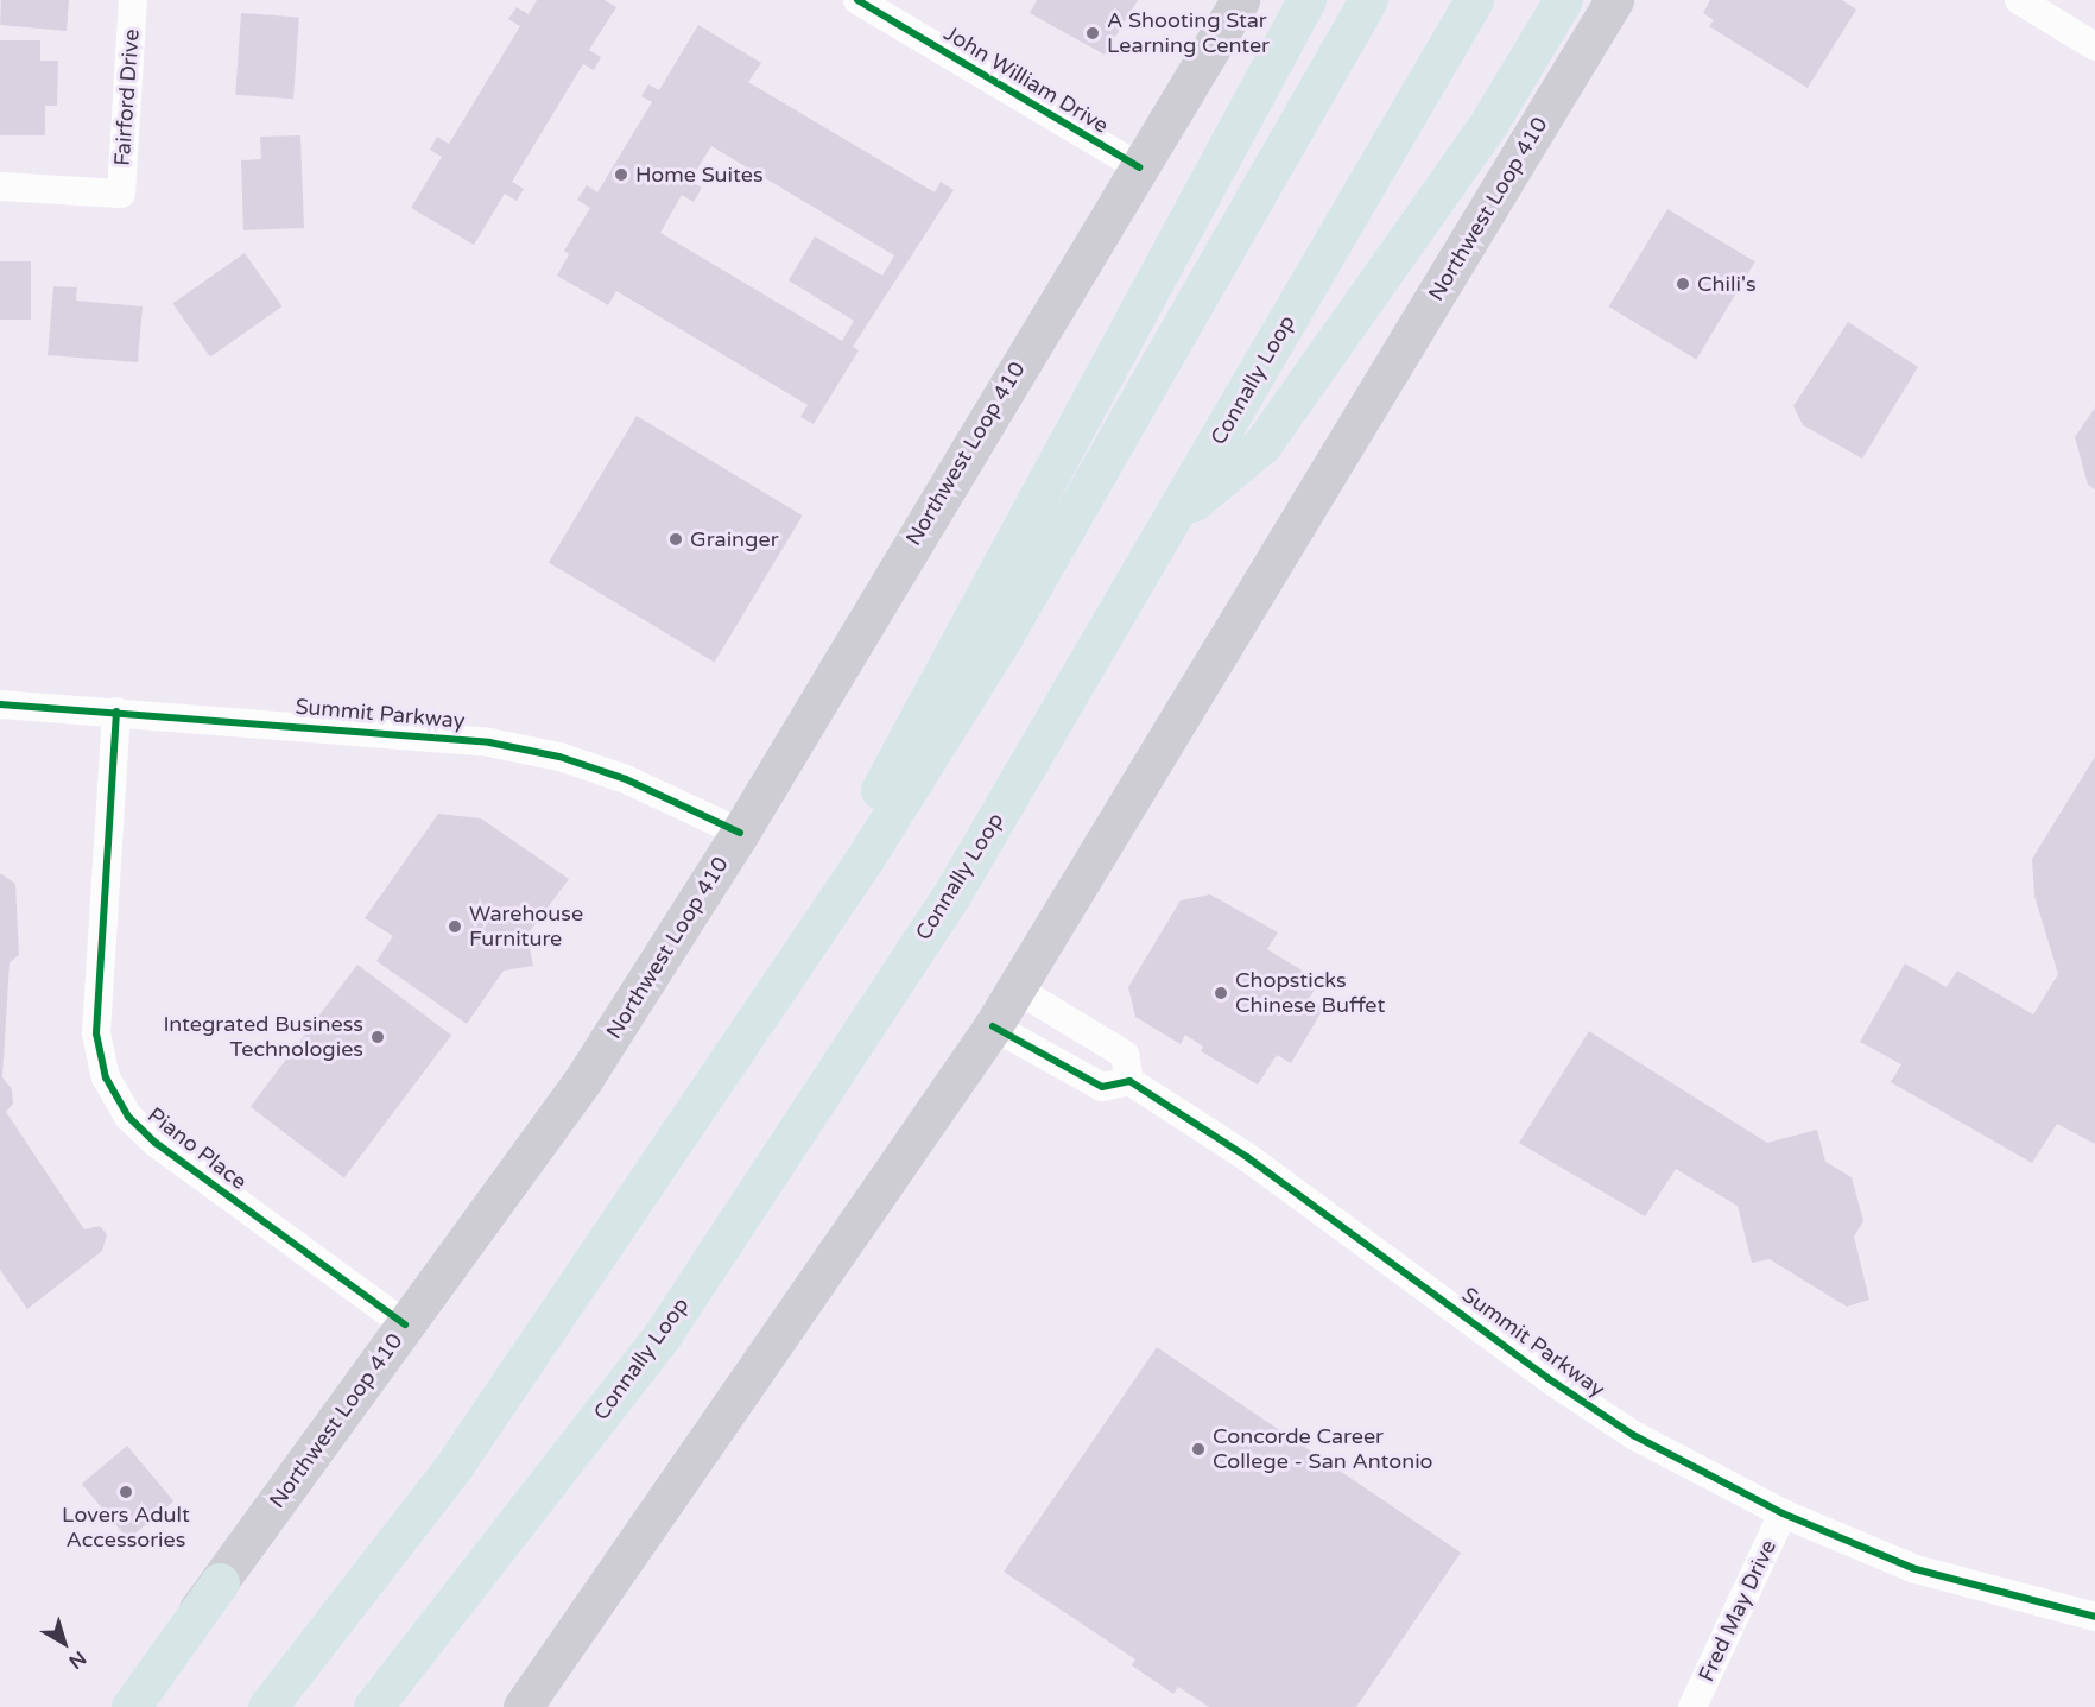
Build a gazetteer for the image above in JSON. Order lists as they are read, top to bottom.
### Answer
{
  "streets": {
    "highway": ["Connally Loop"],
    "main road": ["Northwest Loop 410"],
    "street": [
      "John William Drive",
      "Fairford Drive",
      "Summit Parkway",
      "Piano Place",
      "Fred May Drive"
    ]
  },
  "crossings": [
    ["John William Drive", "Northwest Loop 410"],
    ["Northwest Loop 410", "Summit Parkway"],
    ["Northwest Loop 410", "Piano Place"],
    ["Summit Parkway", "Piano Place"],
    ["Summit Parkway", "Fred May Drive"]
  ],
  "places": [
    "A Shooting Star Learning Center",
    "Home Suites",
    "Chili's",
    "Grainger",
    "Warehouse Furniture",
    "Chopsticks Chinese Buffet",
    "Integrated Business Technologies",
    "Concorde Career College - San Antonio",
    "Lovers Adult Accessories"
  ],
  "north": "bottom right"
}
